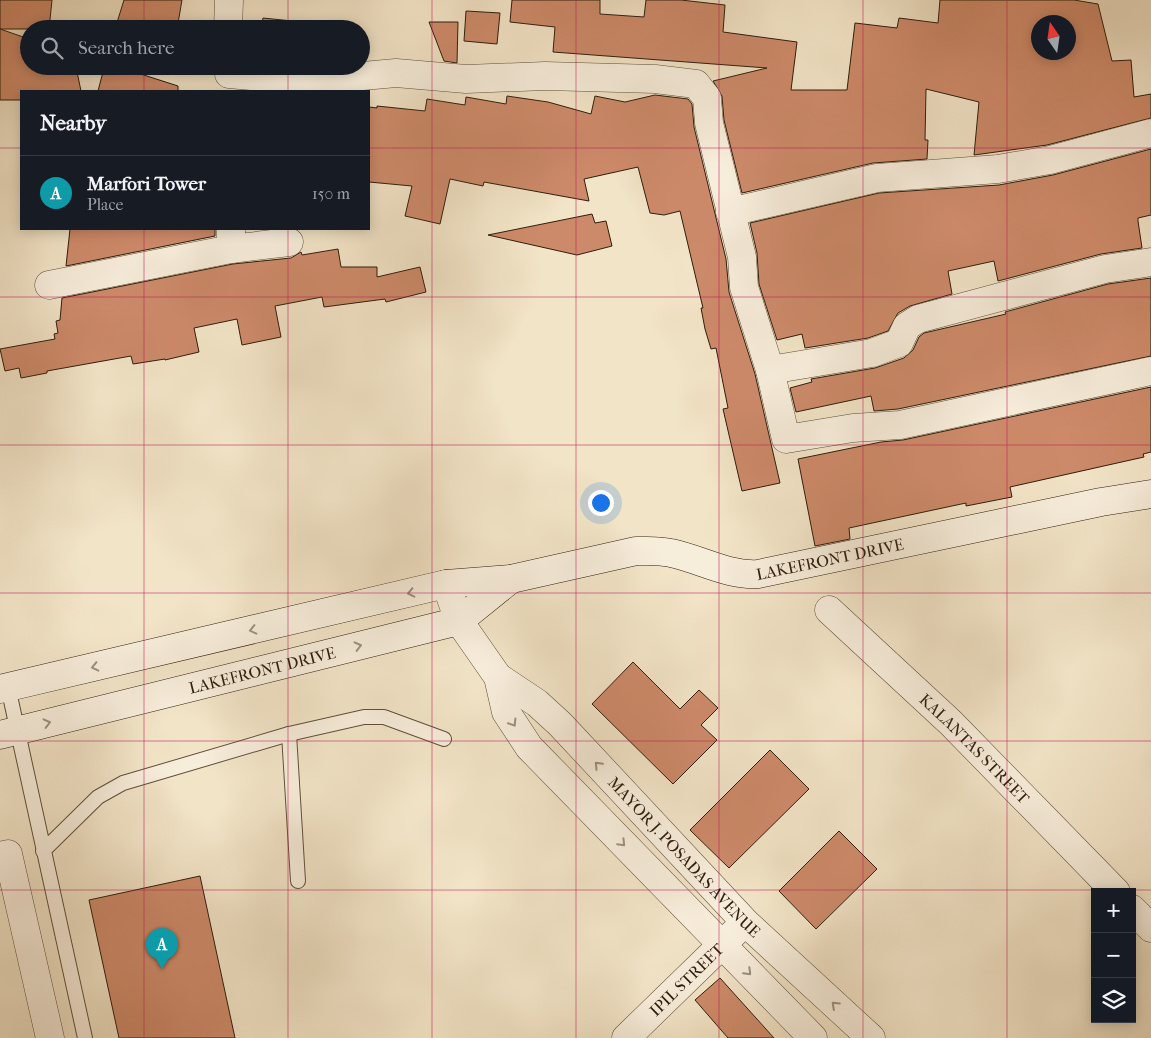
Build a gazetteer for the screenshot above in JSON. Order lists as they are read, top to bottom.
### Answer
{
  "streets": {
    "street": [
      "LAKEFRONT DRIVE",
      "KALANTAS STREET",
      "MAYOR J. POSADAS AVENUE",
      "IPIL STREET"
    ]
  },
  "crossings": [
    ["LAKEFRONT DRIVE", "MAYOR J. POSADAS AVENUE"],
    ["MAYOR J. POSADAS AVENUE", "IPIL STREET"]
  ],
  "north": "top",
  "page": {
    "search": "Search here",
    "heading": "Nearby",
    "list": [
      {
        "mark": "A",
        "name": "Marfori Tower",
        "note": "Place",
        "value": "150 m"
      }
    ],
    "map_buttons": ["+", "−"],
    "pins": "A"
  }
}
